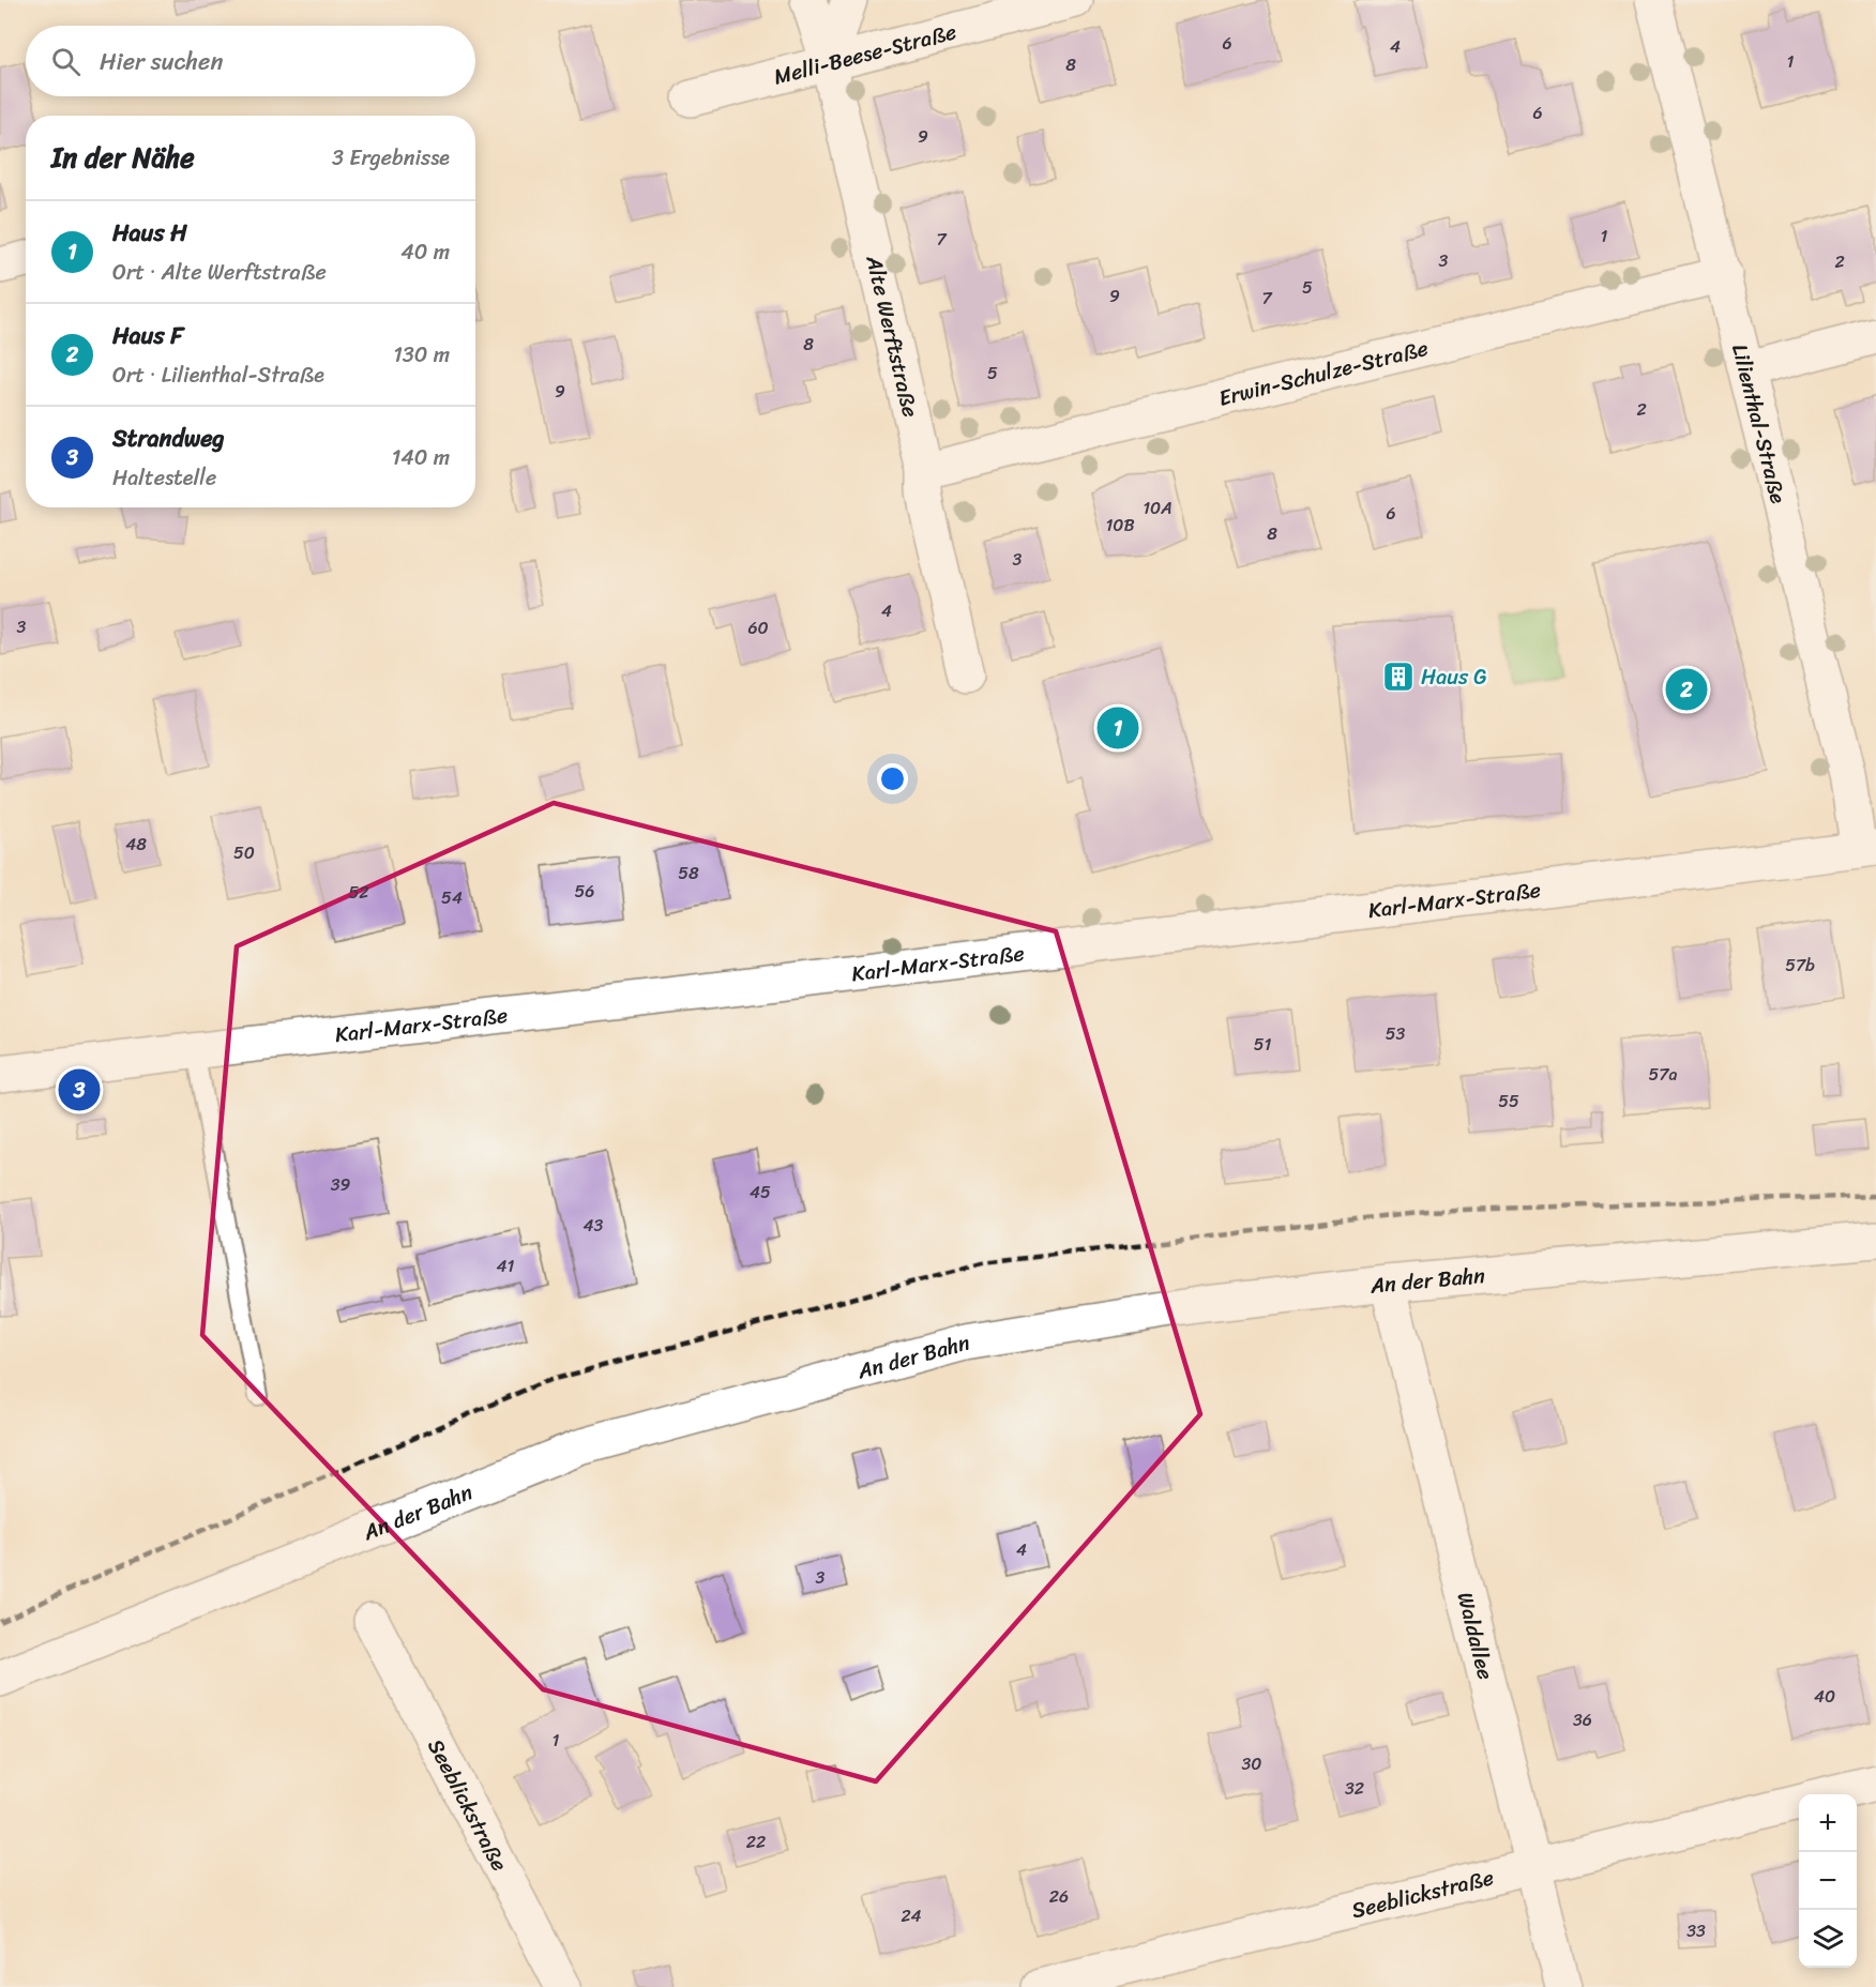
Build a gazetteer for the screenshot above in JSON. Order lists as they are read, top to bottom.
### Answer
{
  "streets": {
    "street": [
      "Melli-Beese-Straße",
      "Alte Werftstraße",
      "Erwin-Schulze-Straße",
      "Lilienthal-Straße",
      "Karl-Marx-Straße",
      "An der Bahn",
      "Waldallee",
      "Seeblickstraße"
    ]
  },
  "crossings": [
    ["Melli-Beese-Straße", "Alte Werftstraße"],
    ["Alte Werftstraße", "Erwin-Schulze-Straße"],
    ["Erwin-Schulze-Straße", "Lilienthal-Straße"],
    ["Lilienthal-Straße", "Karl-Marx-Straße"],
    ["An der Bahn", "Waldallee"],
    ["Waldallee", "Seeblickstraße"]
  ],
  "places": {
    "building": ["Haus G"]
  },
  "house_numbers": [
    "6",
    "4",
    "1",
    "8",
    "6",
    "9",
    "1",
    "7",
    "3",
    "2",
    "5",
    "9",
    "7",
    "8",
    "5",
    "9",
    "2",
    "10A",
    "6",
    "10B",
    "8",
    "3",
    "4",
    "3",
    "60",
    "48",
    "50",
    "58",
    "56",
    "52",
    "54",
    "57b",
    "53",
    "51",
    "57a",
    "55",
    "39",
    "45",
    "43",
    "41",
    "4",
    "3",
    "40",
    "36",
    "1",
    "30",
    "32",
    "22",
    "26",
    "24",
    "33"
  ],
  "page": {
    "search": "Hier suchen",
    "heading": ["In der Nähe", "3 Ergebnisse"],
    "list": [
      {
        "mark": "1",
        "name": "Haus H",
        "note": "Ort · Alte Werftstraße",
        "value": "40 m"
      },
      {
        "mark": "2",
        "name": "Haus F",
        "note": "Ort · Lilienthal-Straße",
        "value": "130 m"
      },
      {
        "mark": "3",
        "name": "Strandweg",
        "note": "Haltestelle",
        "value": "140 m"
      }
    ],
    "pins": ["2", "1", "3"],
    "map_buttons": ["+", "−"]
  }
}
